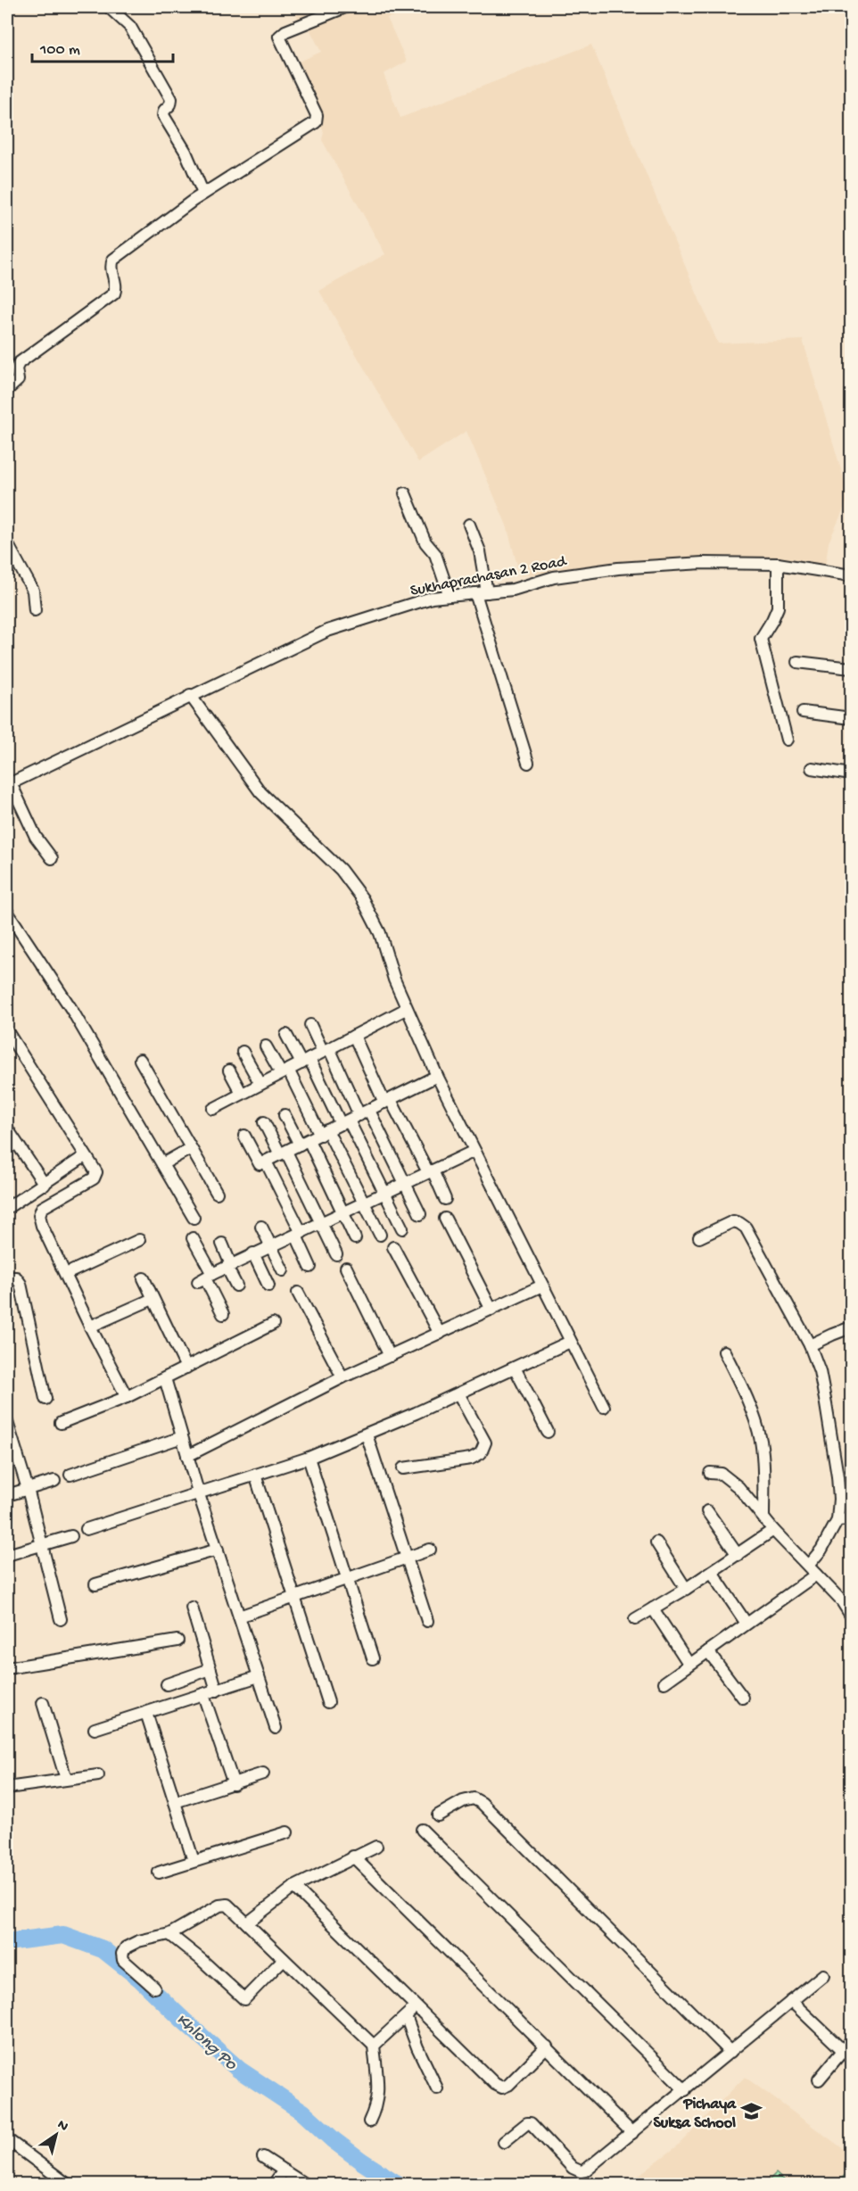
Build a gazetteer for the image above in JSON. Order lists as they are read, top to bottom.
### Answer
{
  "streets": {
    "street": ["Sukhaprachasan 2 Road"]
  },
  "water": ["Khlong Po"],
  "places": {
    "school or university": ["Pichaya Suksa School"]
  },
  "scale_bar": "100 m",
  "north": "top right"
}
